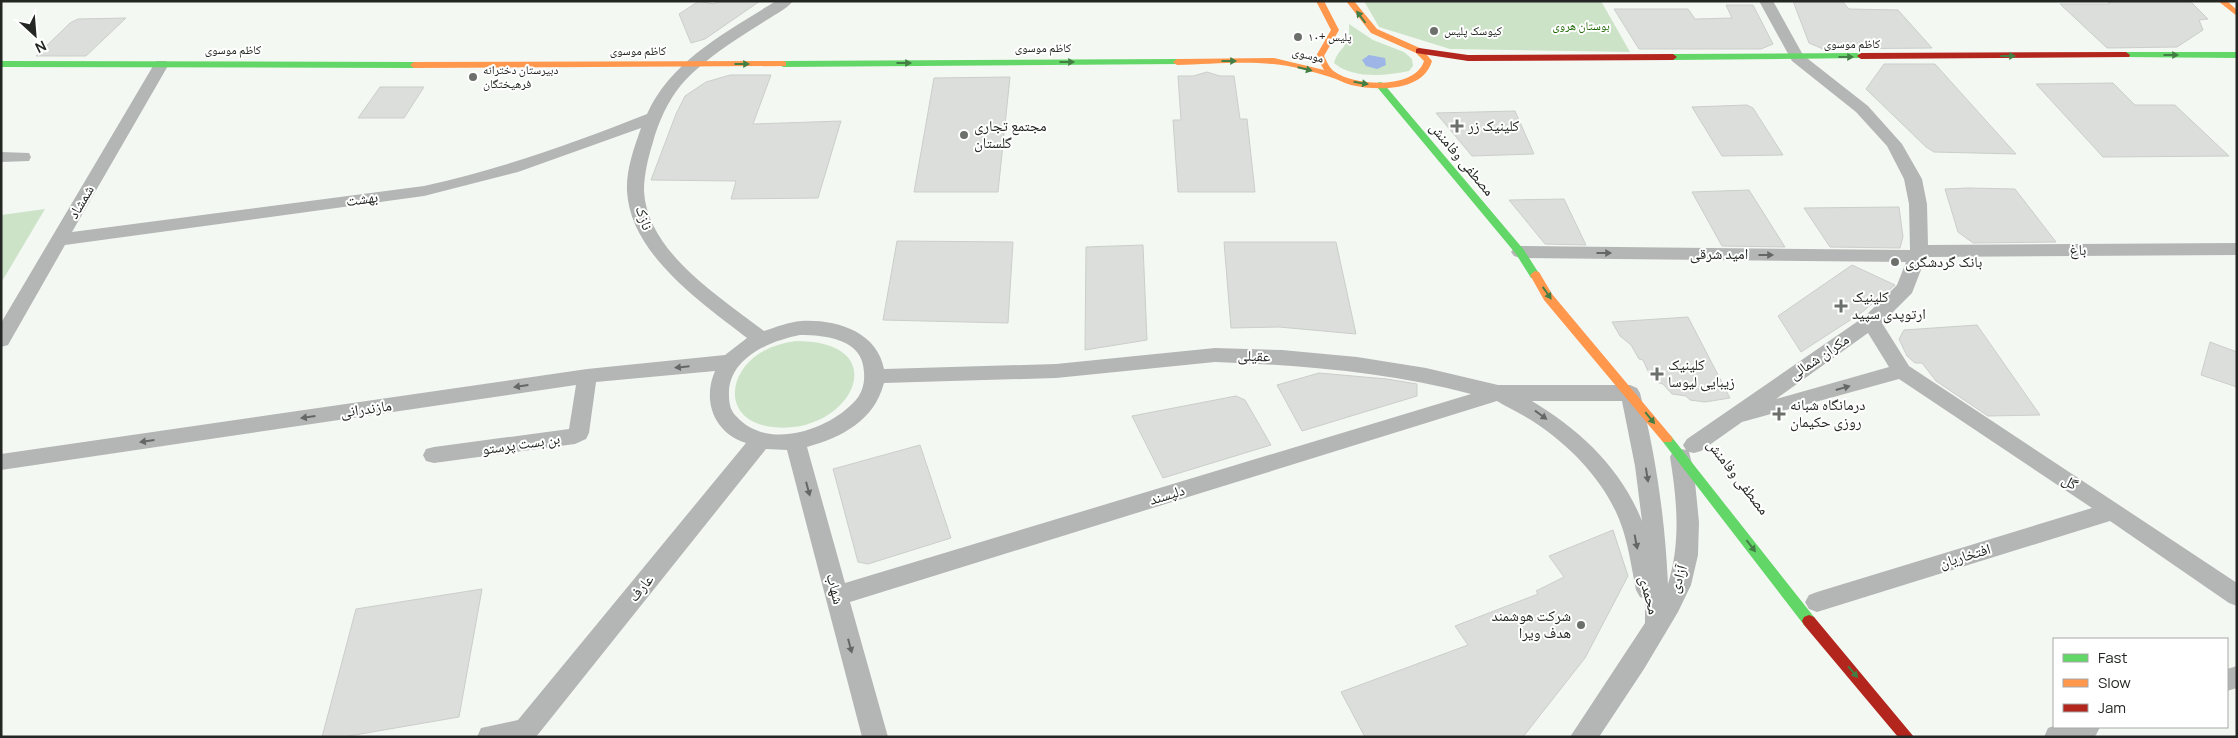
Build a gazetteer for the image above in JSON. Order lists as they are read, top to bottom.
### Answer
{
  "streets": {
    "main road": ["کاظم موسوی", "موسوی", "مصطفی وفامنش"],
    "street": [
      "بهشت",
      "شمشاد",
      "نازک",
      "باغ",
      "امید شرقی",
      "عقیلی",
      "مکران شمالی",
      "مازندرانی",
      "بن بست پرستو",
      "گل",
      "دلپسند",
      "افتخاریان",
      "آزادی",
      "عارف",
      "شهاب",
      "محمدی"
    ]
  },
  "crossings": [
    ["کاظم موسوی", "موسوی"],
    ["کاظم موسوی", "شمشاد"],
    ["کاظم موسوی", "نازک"],
    ["کاظم موسوی", "مکران شمالی"],
    ["موسوی", "مصطفی وفامنش"],
    ["مصطفی وفامنش", "امید شرقی"],
    ["مصطفی وفامنش", "عقیلی"],
    ["مصطفی وفامنش", "مکران شمالی"],
    ["مصطفی وفامنش", "آزادی"],
    ["مصطفی وفامنش", "محمدی"],
    ["بهشت", "شمشاد"],
    ["بهشت", "نازک"],
    ["نازک", "عقیلی"],
    ["نازک", "مازندرانی"],
    ["نازک", "عارف"],
    ["نازک", "شهاب"],
    ["باغ", "امید شرقی"],
    ["باغ", "مکران شمالی"],
    ["امید شرقی", "مکران شمالی"],
    ["عقیلی", "مازندرانی"],
    ["عقیلی", "دلپسند"],
    ["عقیلی", "عارف"],
    ["عقیلی", "شهاب"],
    ["عقیلی", "محمدی"],
    ["مکران شمالی", "آزادی"],
    ["مازندرانی", "بن بست پرستو"],
    ["مازندرانی", "عارف"],
    ["مازندرانی", "شهاب"],
    ["گل", "افتخاریان"],
    ["دلپسند", "شهاب"],
    ["دلپسند", "محمدی"],
    ["آزادی", "محمدی"],
    ["عارف", "شهاب"]
  ],
  "one_way": [
    "کاظم موسوی",
    "موسوی",
    "مصطفی وفامنش",
    "مازندرانی",
    "شهاب",
    "محمدی"
  ],
  "parks": ["بوستان هروی"],
  "places": {
    "other": [
      "کیوسک پلیس",
      "پلیس +۱۰",
      "دبیرستان دخترانه فرهیختگان",
      "مجتمع تجاری گلستان",
      "بانک گردشگری",
      "شرکت هوشمند هدف ویرا"
    ],
    "health": [
      "کلینیک زر",
      "کلینیک ارتوپدی سپید",
      "کلینیک زیبایی لیوسا",
      "درمانگاه شبانه روزی حکیمان"
    ]
  },
  "legend": ["Fast", "Slow", "Jam"],
  "north": "bottom right"
}
